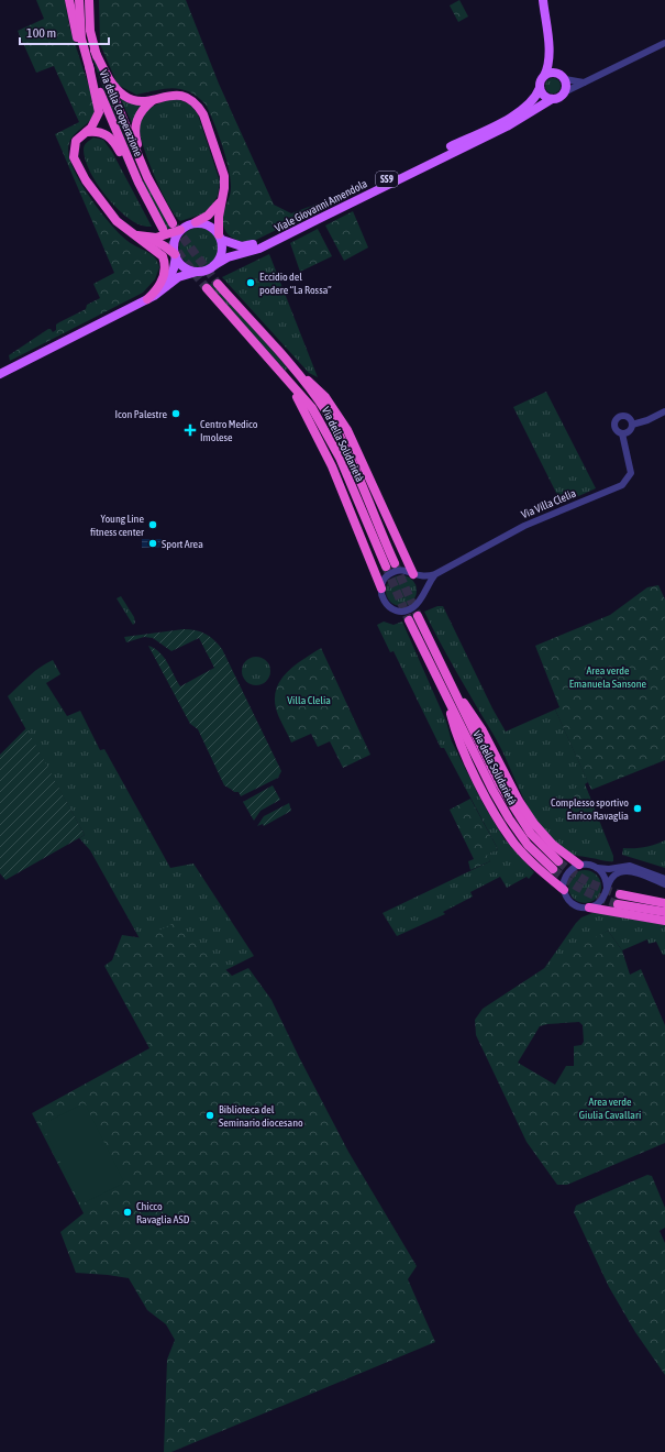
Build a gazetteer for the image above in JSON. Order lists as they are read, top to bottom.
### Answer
{
  "streets": {
    "highway": ["Via della Cooperazione", "Via della Solidarietà"],
    "main road": ["SS9", "Viale Giovanni Amendola"],
    "street": ["Via Villa Clelia"]
  },
  "crossings": [
    ["SS9", "Viale Giovanni Amendola"]
  ],
  "parks": ["Area verde Emanuela Sansone", "Villa Clelia", "Area verde Giulia Cavallari"],
  "places": {
    "other": [
      "Eccidio del podere “La Rossa”",
      "Icon Palestre",
      "Young Line fitness center",
      "Sport Area",
      "Complesso sportivo Enrico Ravaglia",
      "Biblioteca del Seminario diocesano",
      "Chicco Ravaglia ASD"
    ],
    "health": ["Centro Medico Imolese"]
  },
  "scale_bar": "100 m"
}
